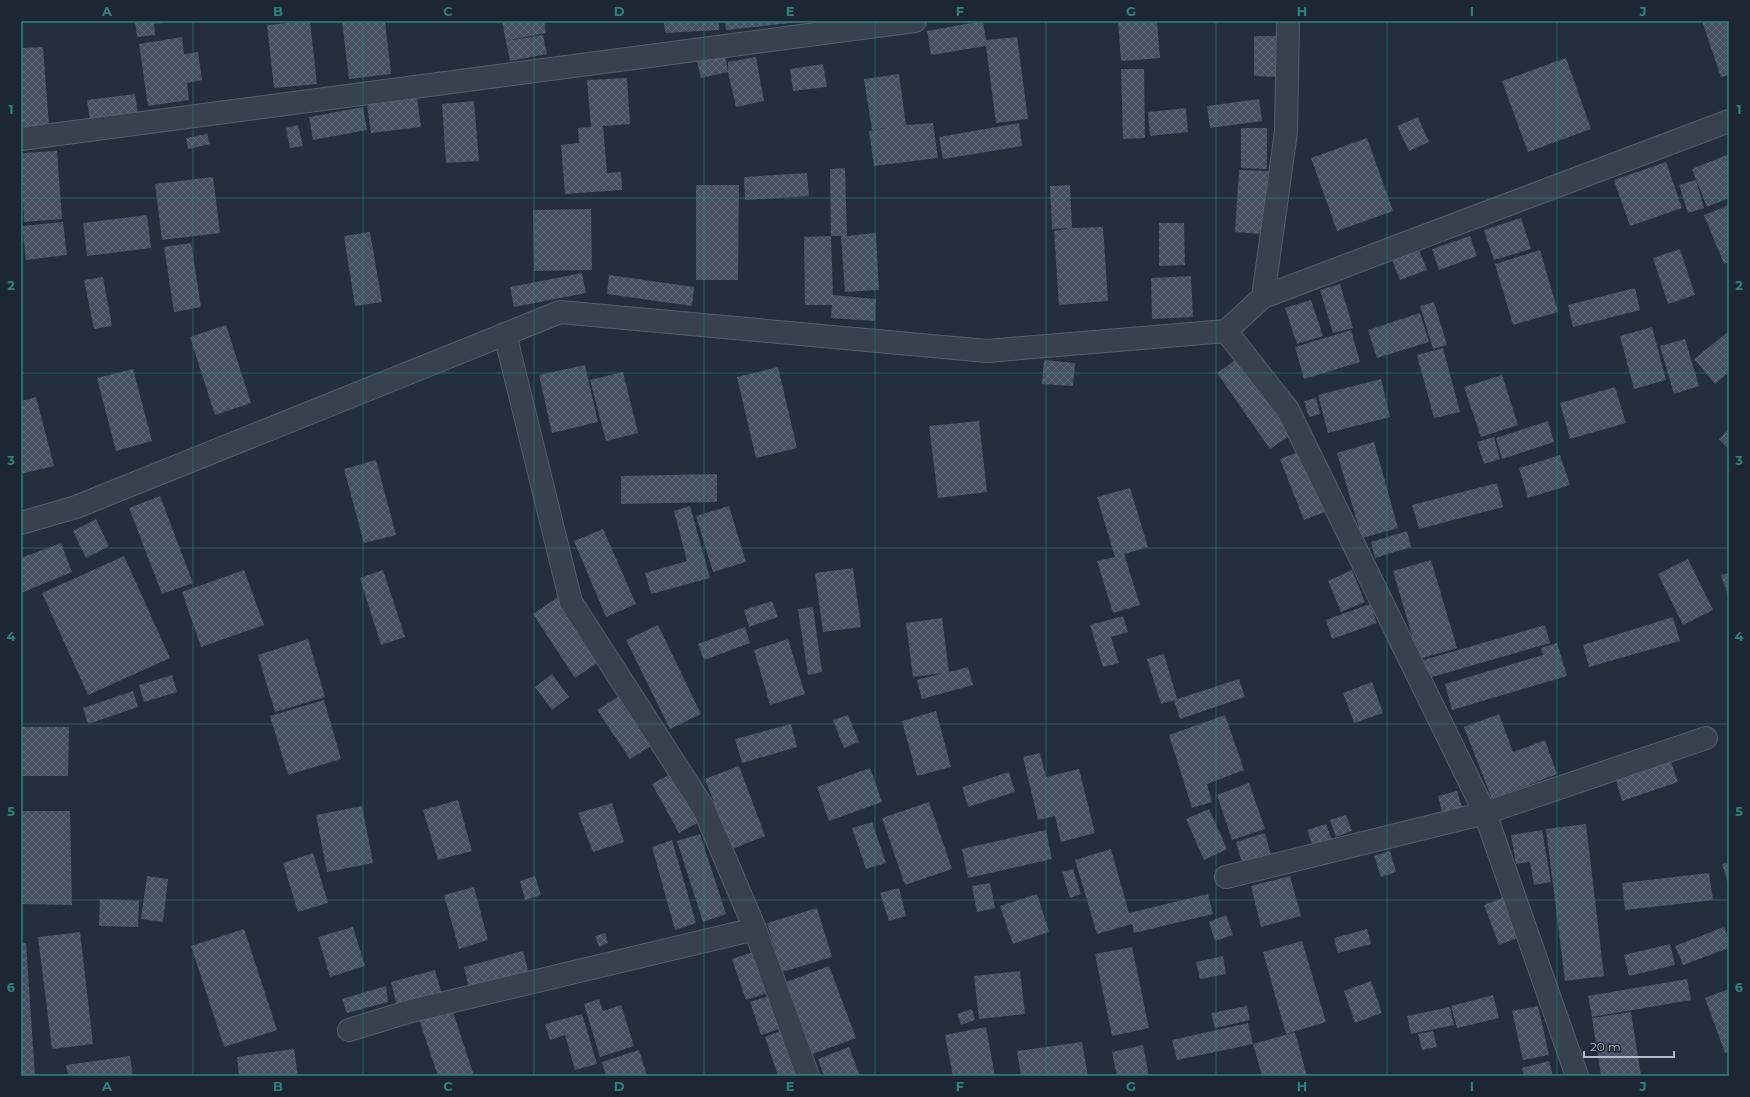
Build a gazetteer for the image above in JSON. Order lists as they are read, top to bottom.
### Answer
{
  "scale_bar": "20 m",
  "grid": {
    "columns": [
      "A",
      "B",
      "C",
      "D",
      "E",
      "F",
      "G",
      "H",
      "I",
      "J"
    ],
    "rows": [
      "1",
      "2",
      "3",
      "4",
      "5",
      "6"
    ]
  }
}
